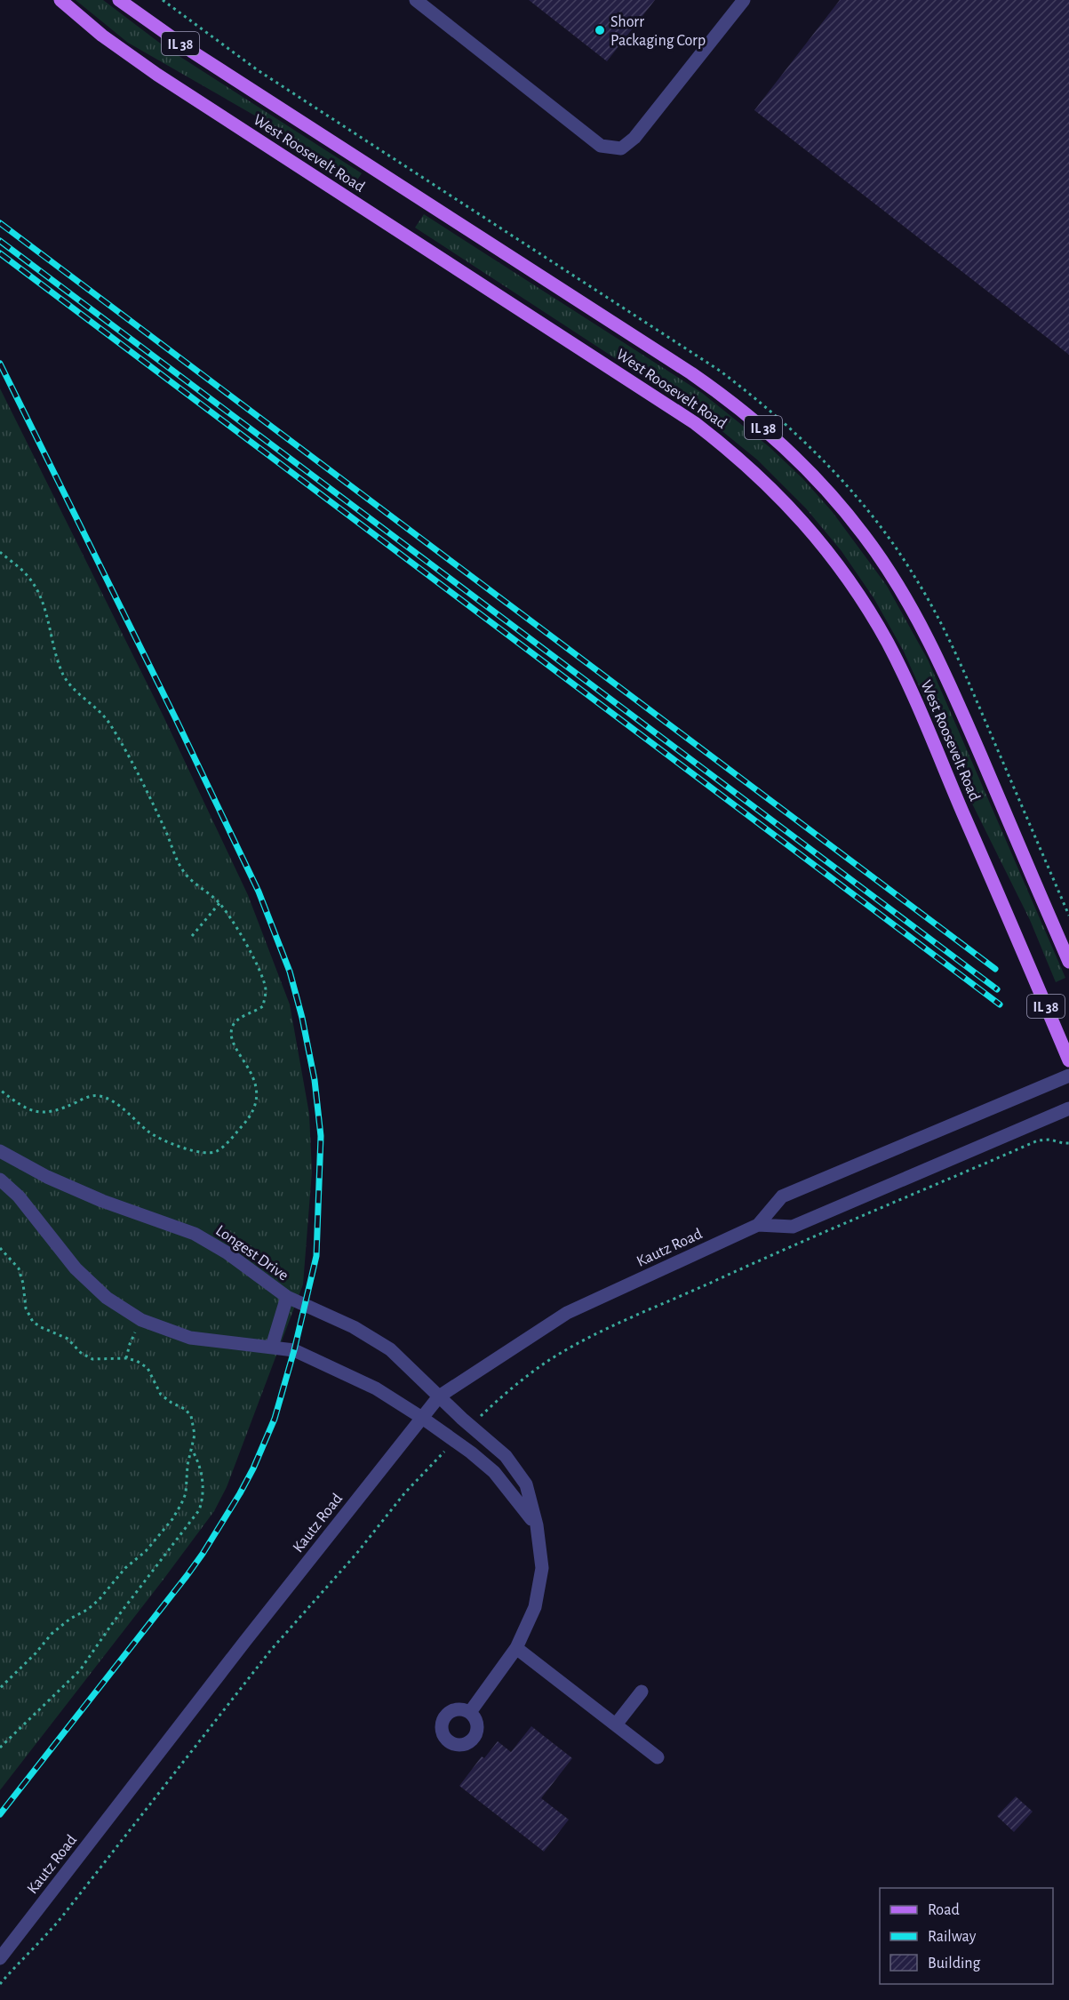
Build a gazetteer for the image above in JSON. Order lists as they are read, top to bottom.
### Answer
{
  "streets": {
    "main road": ["IL 38", "West Roosevelt Road"],
    "street": ["Kautz Road", "Longest Drive"]
  },
  "crossings": [
    ["Kautz Road", "Longest Drive"]
  ],
  "places": ["Shorr Packaging Corp"],
  "legend": ["Road", "Railway", "Building"]
}
